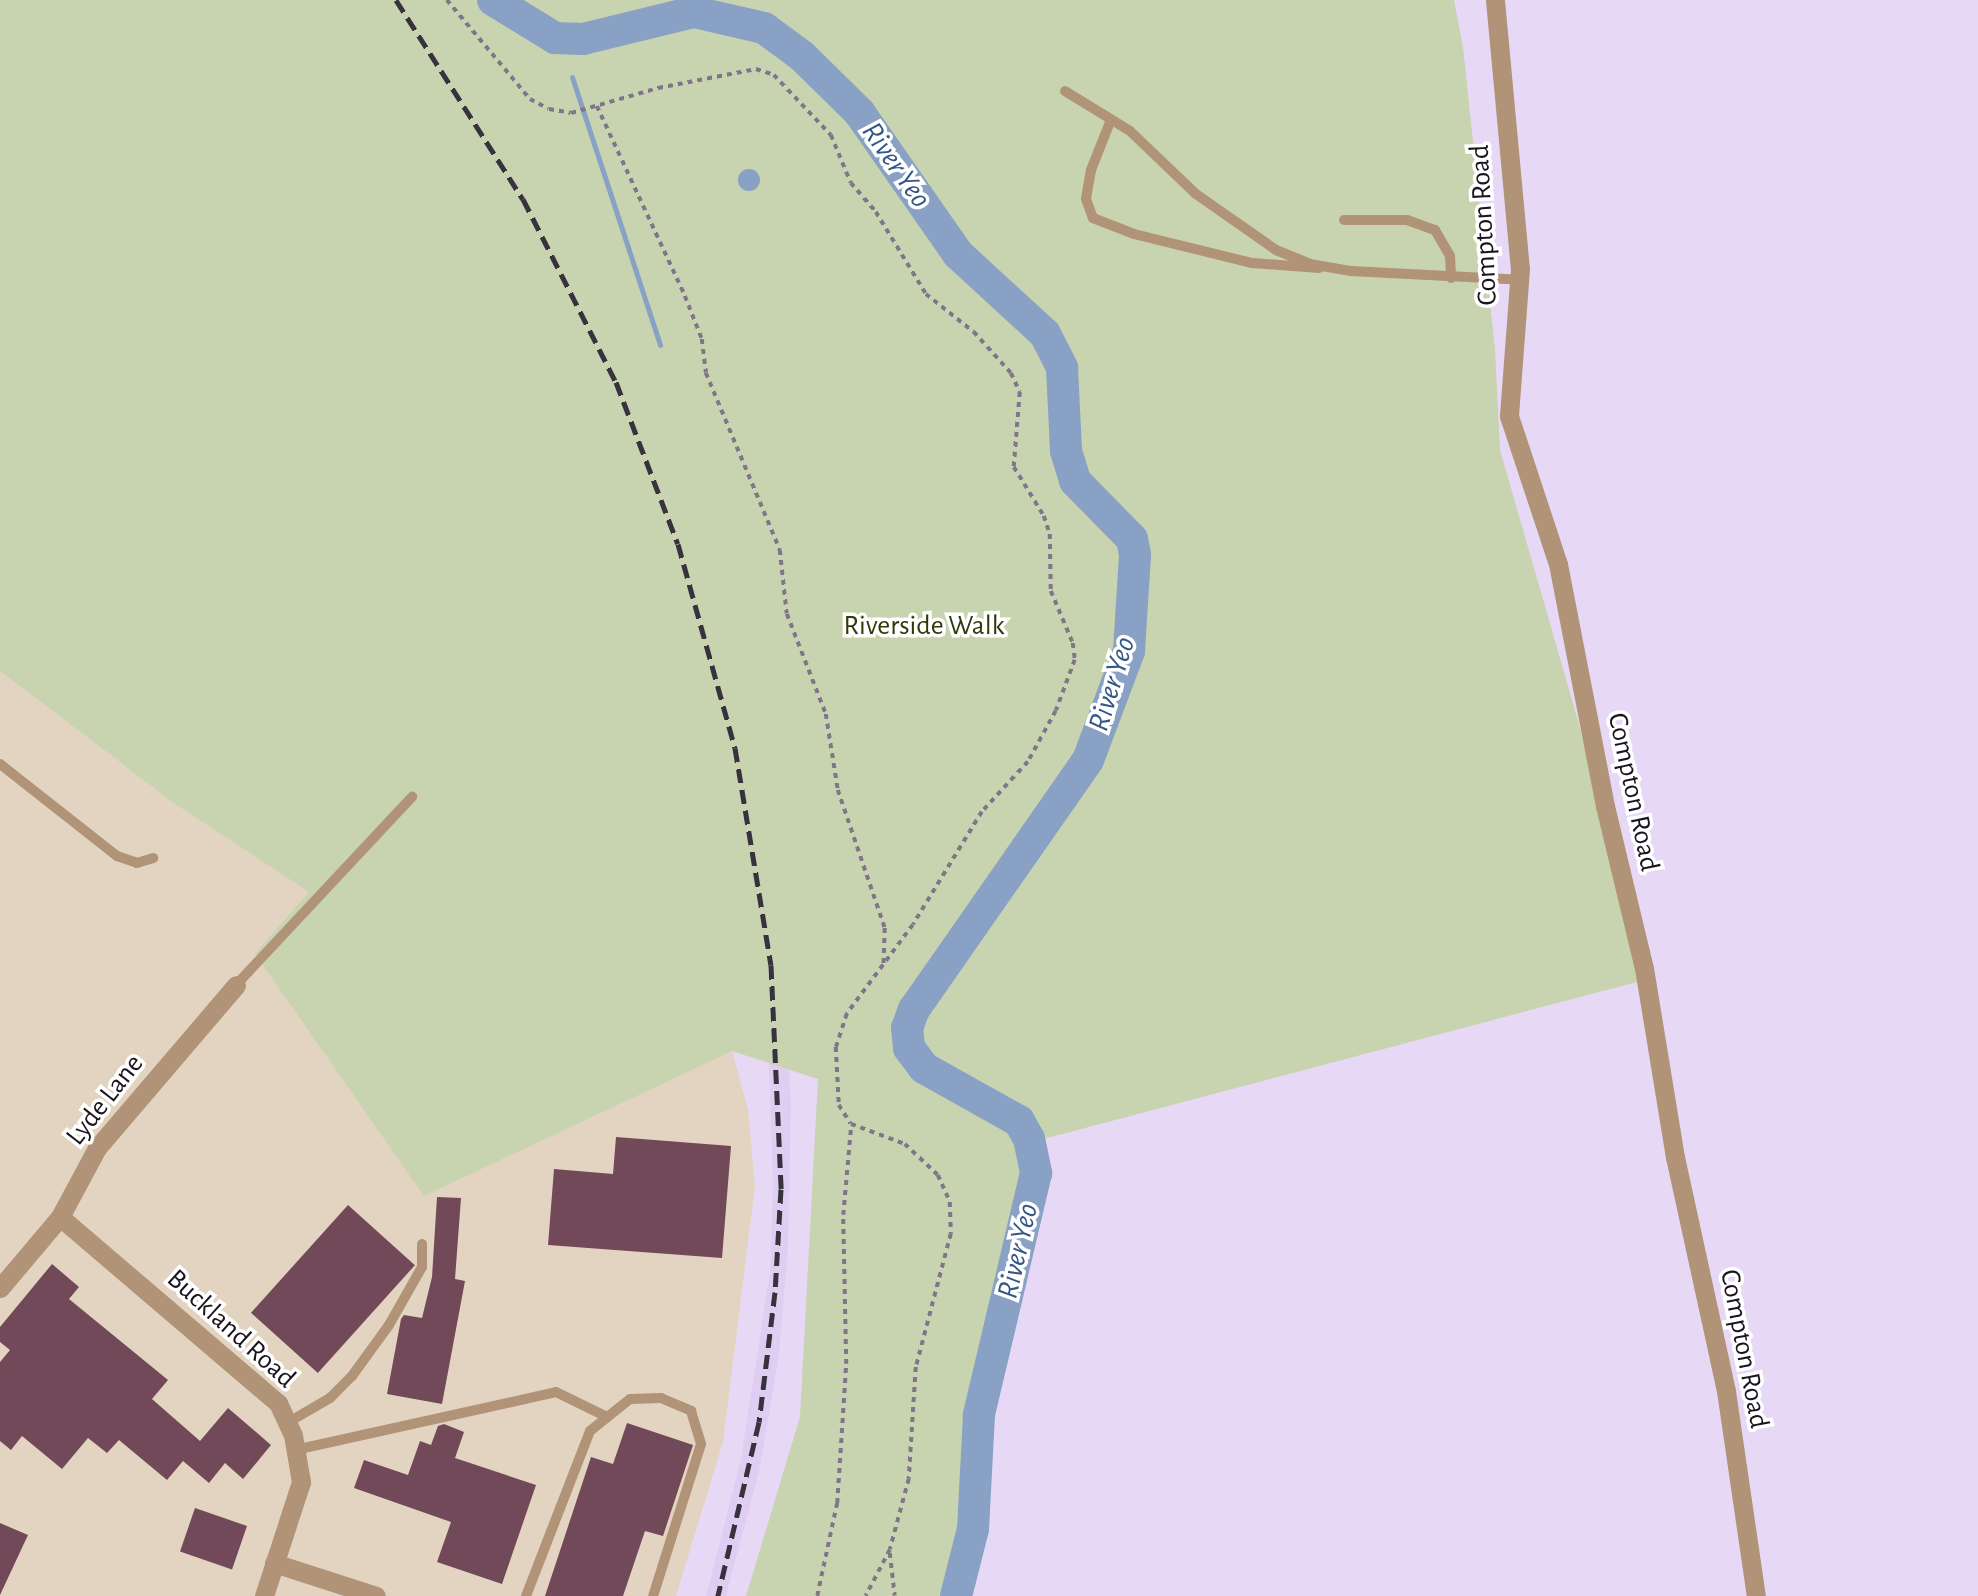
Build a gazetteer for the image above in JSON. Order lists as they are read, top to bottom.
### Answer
{
  "streets": {
    "street": ["Compton Road", "Lyde Lane", "Buckland Road"]
  },
  "crossings": [
    ["Lyde Lane", "Buckland Road"]
  ],
  "water": ["River Yeo"],
  "parks": ["Riverside Walk"]
}
